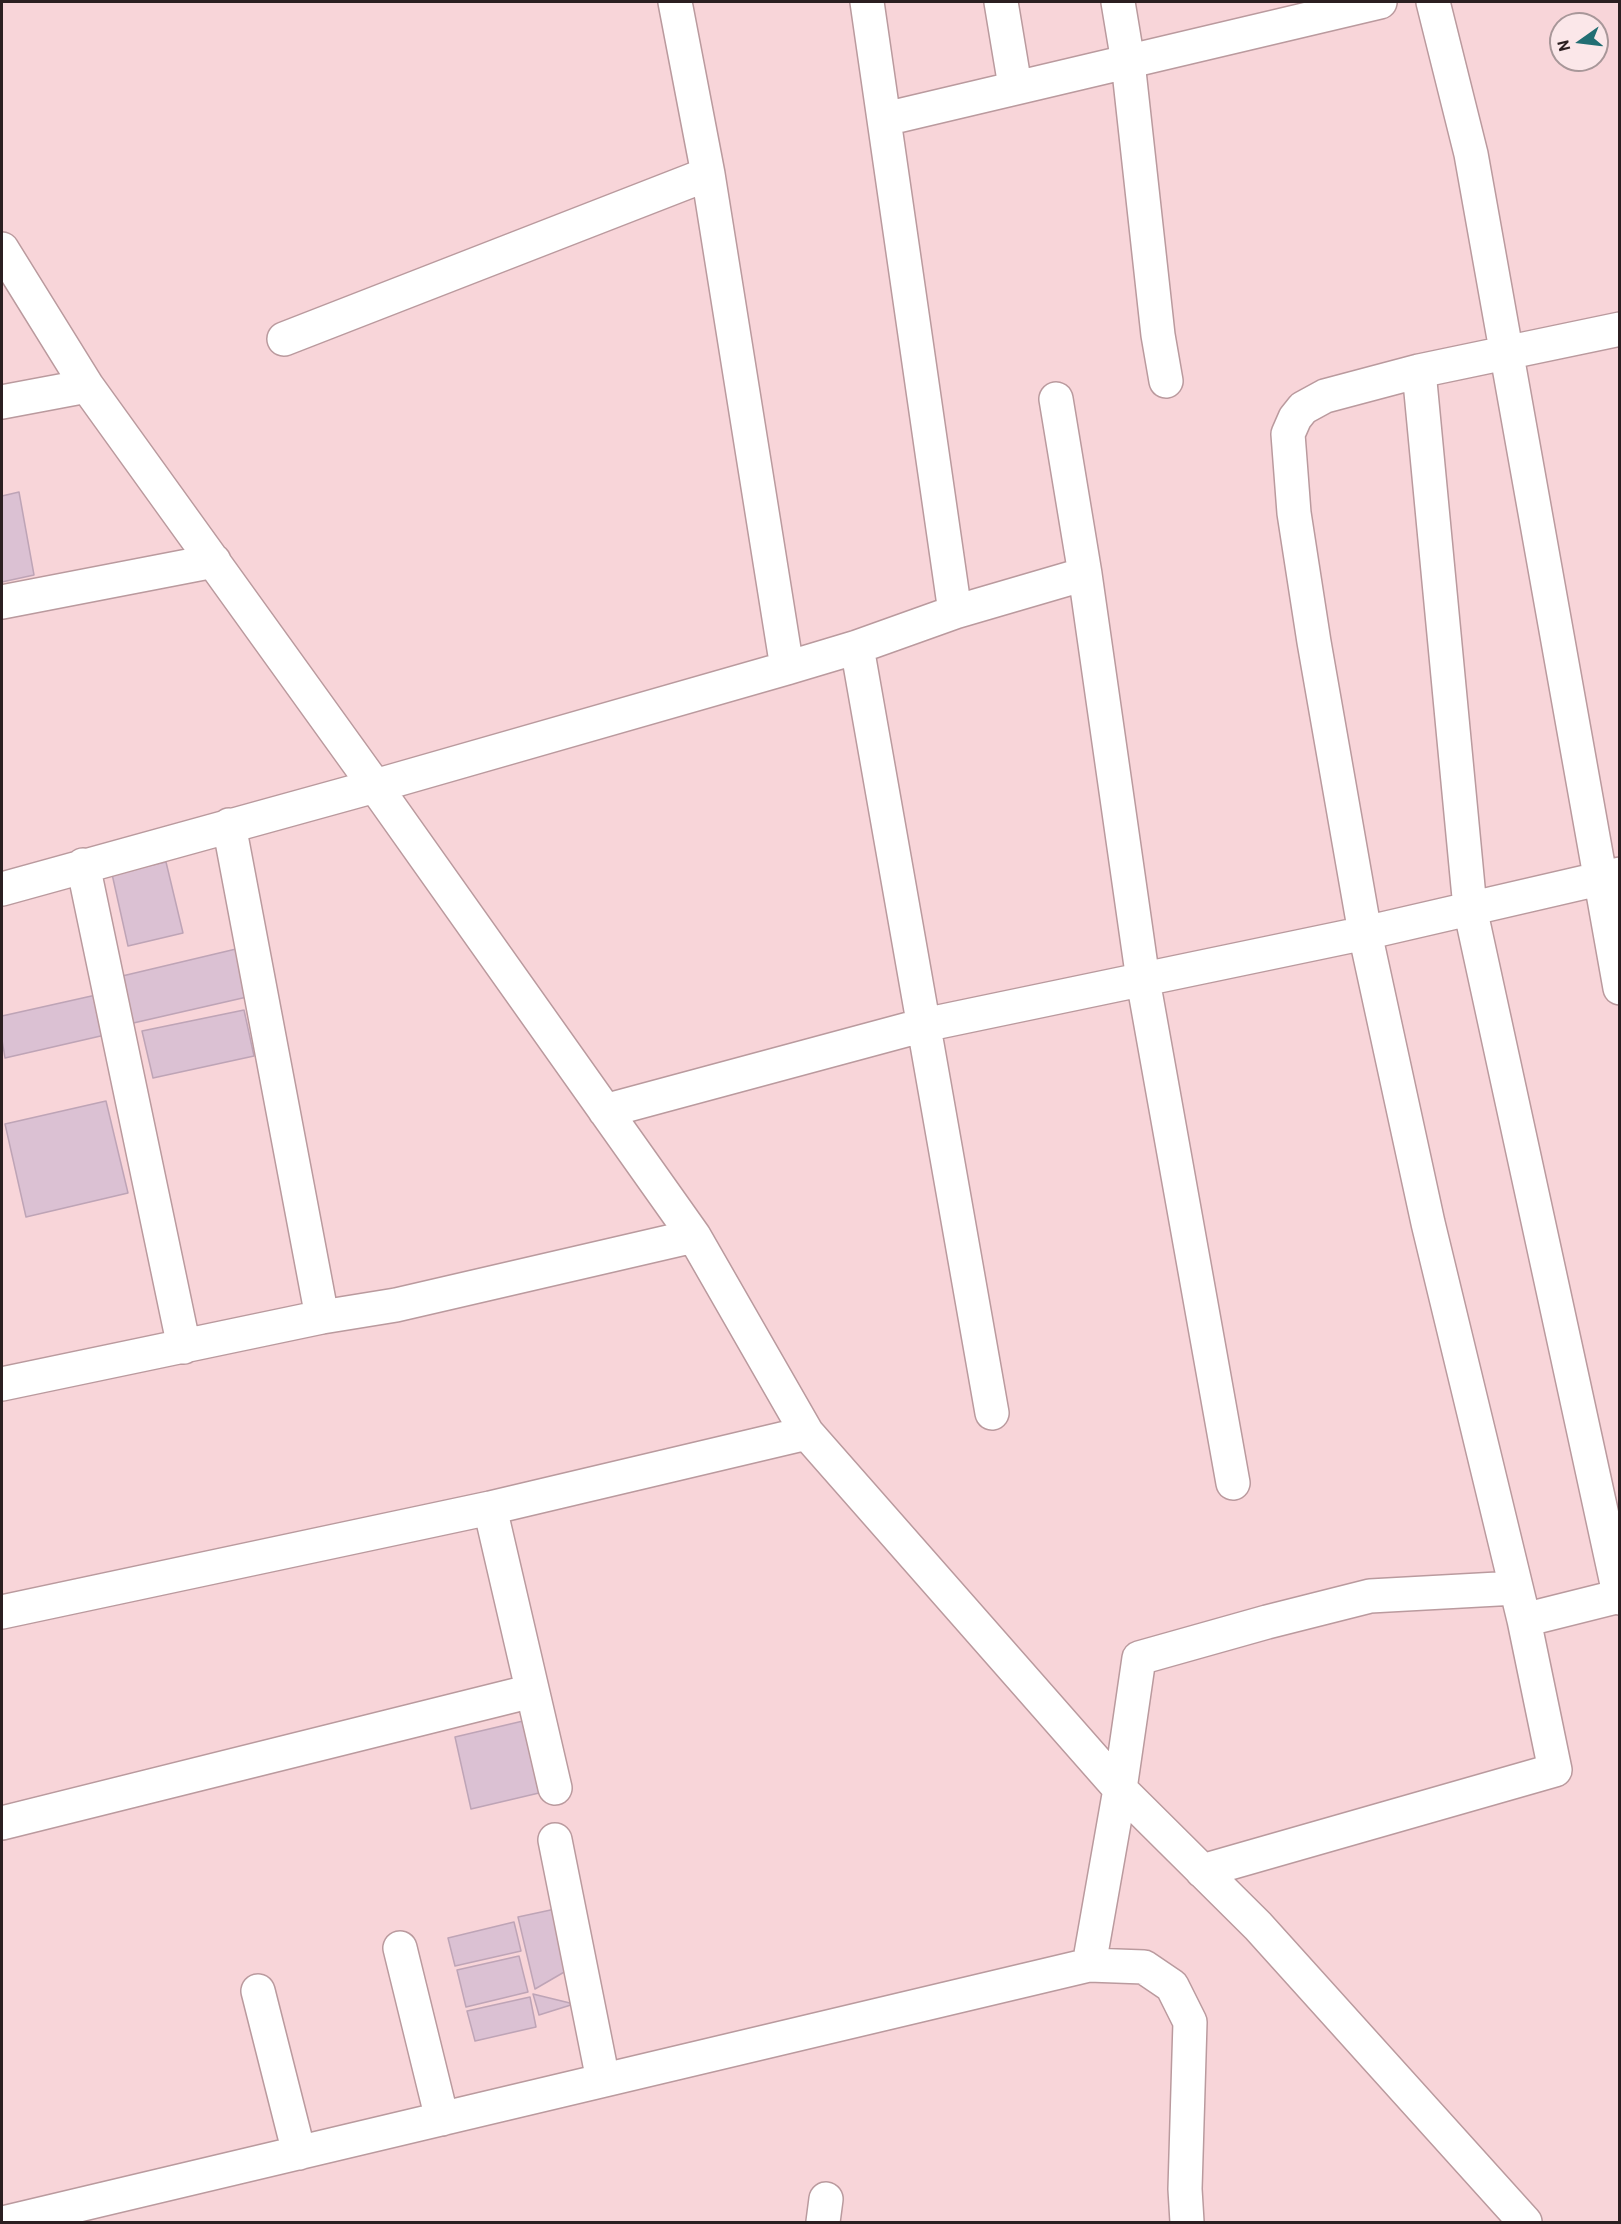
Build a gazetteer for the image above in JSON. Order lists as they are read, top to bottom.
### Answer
{
  "north": "left"
}
